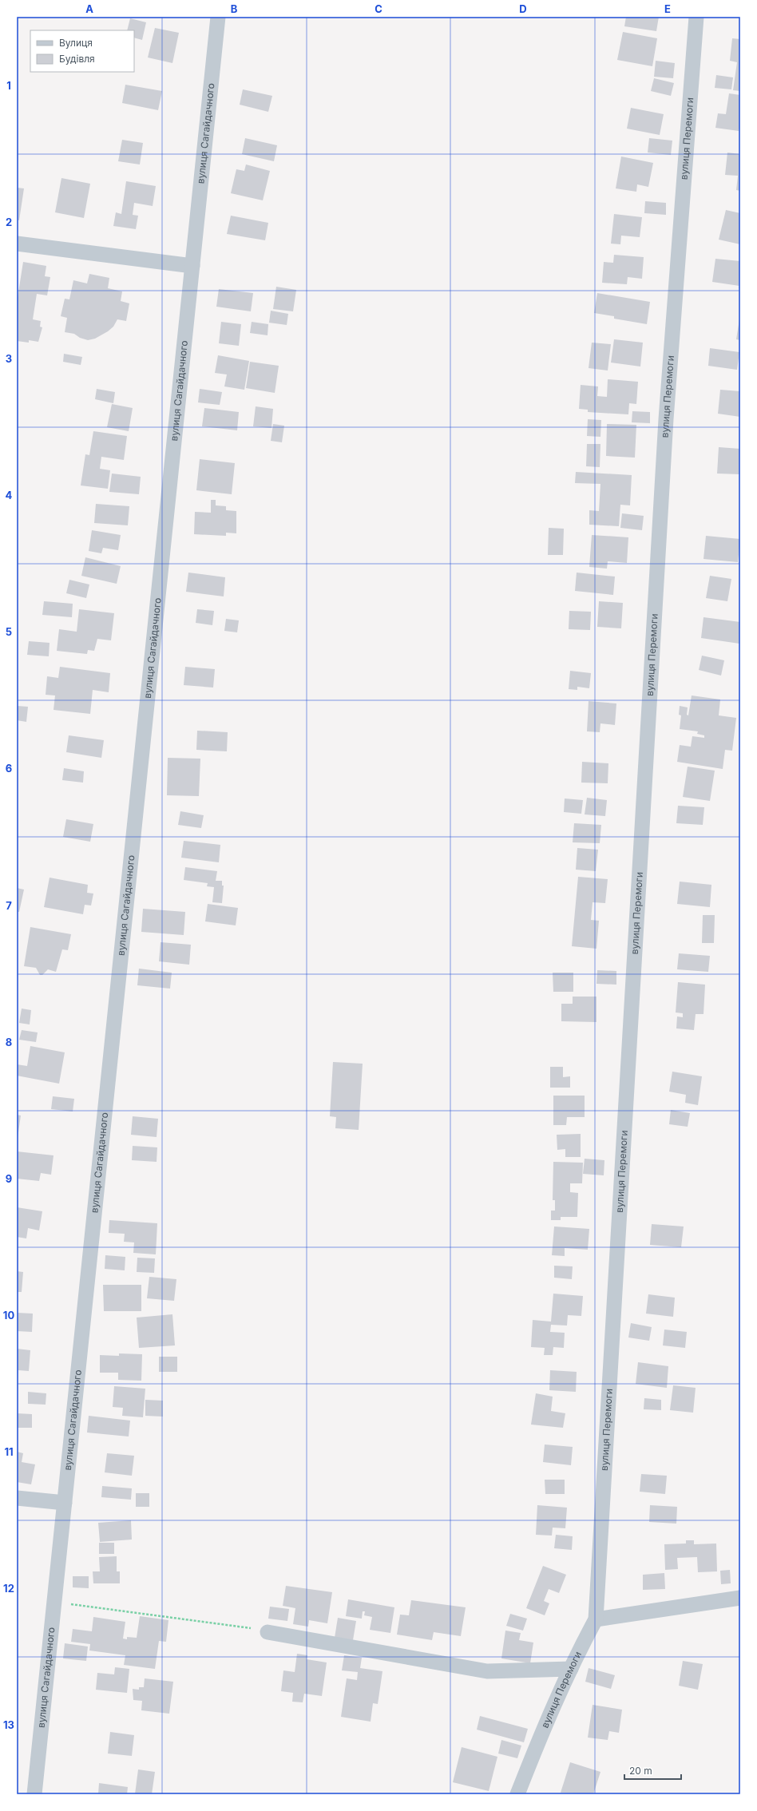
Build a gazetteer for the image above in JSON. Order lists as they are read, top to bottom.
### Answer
{
  "streets": {
    "street": ["вулиця Сагайдачного", "вулиця Перемоги"]
  },
  "legend": ["Вулиця", "Будівля"],
  "scale_bar": "20 m",
  "grid": {
    "columns": [
      "A",
      "B",
      "C",
      "D",
      "E"
    ],
    "rows": [
      "1",
      "2",
      "3",
      "4",
      "5",
      "6",
      "7",
      "8",
      "9",
      "10",
      "11",
      "12",
      "13"
    ]
  }
}
